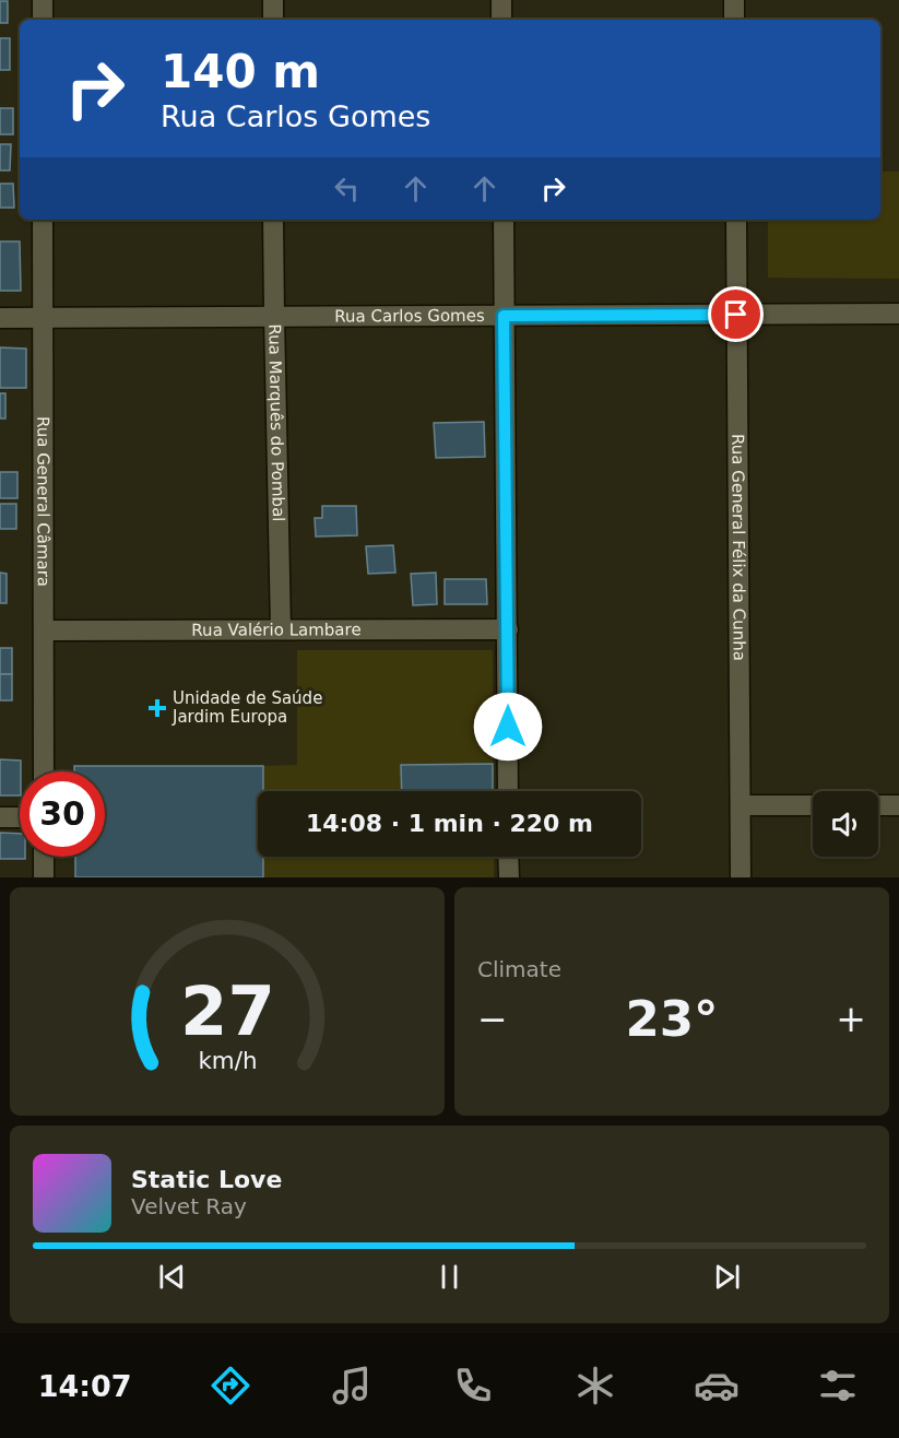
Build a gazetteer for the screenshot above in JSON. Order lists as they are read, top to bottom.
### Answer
{
  "streets": {
    "street": [
      "Rua Carlos Gomes",
      "Rua Marquês do Pombal",
      "Rua General Câmara",
      "Rua General Félix da Cunha",
      "Rua Valério Lambare"
    ]
  },
  "crossings": [
    ["Rua Carlos Gomes", "Rua Marquês do Pombal"],
    ["Rua Carlos Gomes", "Rua General Câmara"],
    ["Rua Carlos Gomes", "Rua General Félix da Cunha"],
    ["Rua Marquês do Pombal", "Rua Valério Lambare"],
    ["Rua General Câmara", "Rua Valério Lambare"]
  ],
  "places": {
    "health": ["Unidade de Saúde Jardim Europa"]
  },
  "page": {
    "turn": ["140 m", "Rua Carlos Gomes"],
    "limit": "30",
    "trip": "14:08 · 1 min · 220 m",
    "tile": "Climate",
    "heat": ["−", "23°", "+"],
    "song": ["Static Love", "Velvet Ray"],
    "tabs": "14:07",
    "gauge": ["27", "km/h"]
  }
}
